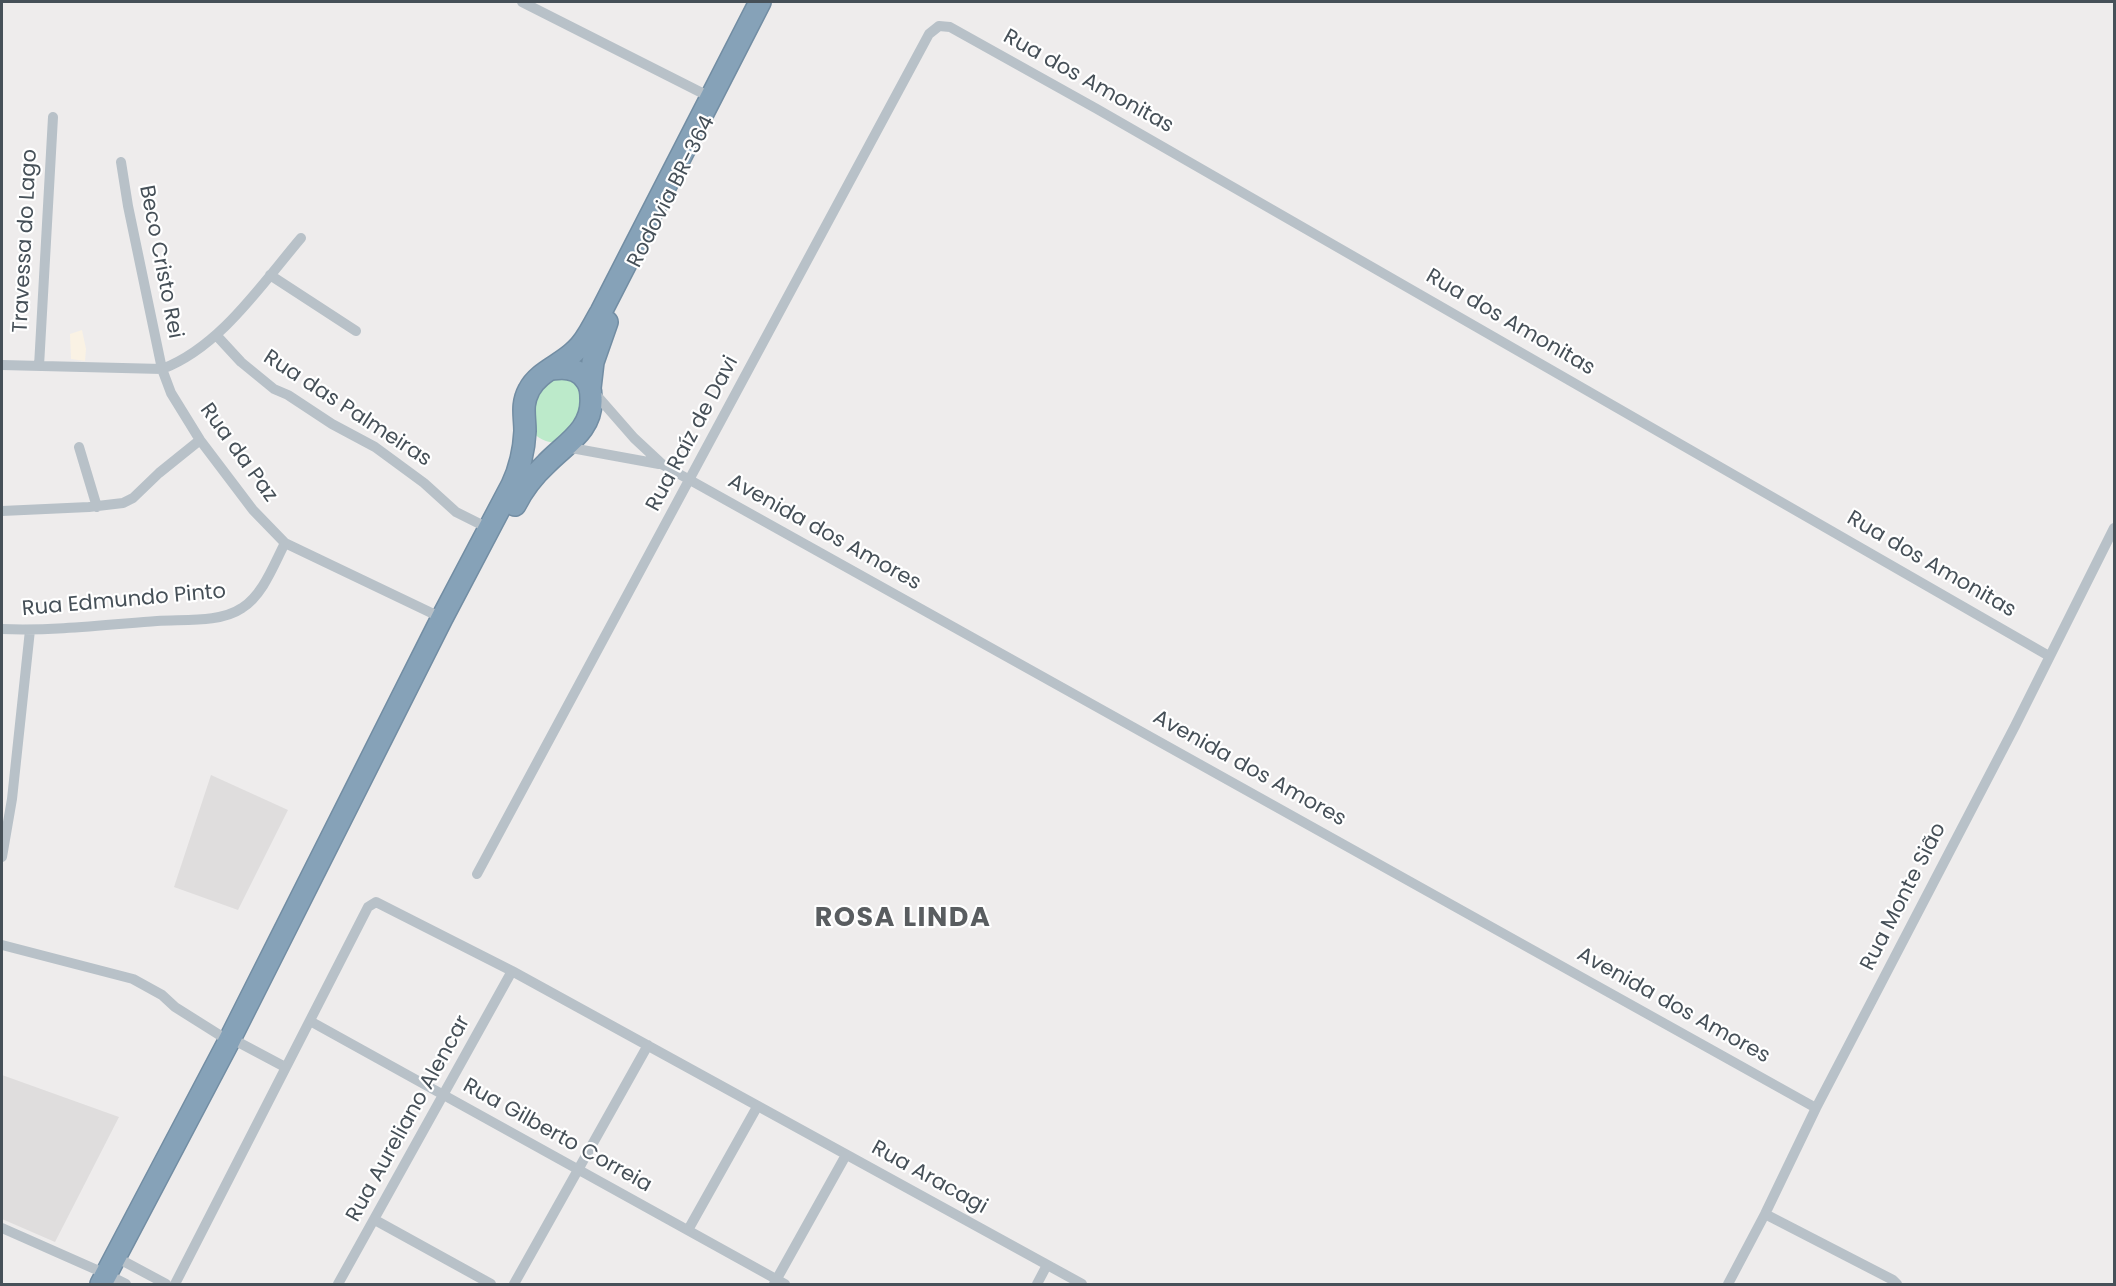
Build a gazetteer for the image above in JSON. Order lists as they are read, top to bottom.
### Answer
{
  "streets": {
    "highway": ["Rodovia BR-364"],
    "street": [
      "Rua dos Amonitas",
      "Travessa do Lago",
      "Beco Cristo Rei",
      "Rua das Palmeiras",
      "Rua Raíz de Davi",
      "Rua da Paz",
      "Avenida dos Amores",
      "Rua Edmundo Pinto",
      "Rua Monte Sião",
      "Rua Aureliano Alencar",
      "Rua Gilberto Correia",
      "Rua Aracagi"
    ]
  },
  "crossings": [
    ["Rua dos Amonitas", "Rua Raíz de Davi"],
    ["Rua dos Amonitas", "Rua Monte Sião"],
    ["Rodovia BR-364", "Avenida dos Amores"],
    ["Beco Cristo Rei", "Rua da Paz"],
    ["Rua Raíz de Davi", "Avenida dos Amores"],
    ["Rua da Paz", "Rua Edmundo Pinto"],
    ["Avenida dos Amores", "Rua Monte Sião"],
    ["Rua Aureliano Alencar", "Rua Gilberto Correia"]
  ],
  "districts": ["ROSA LINDA"]
}
